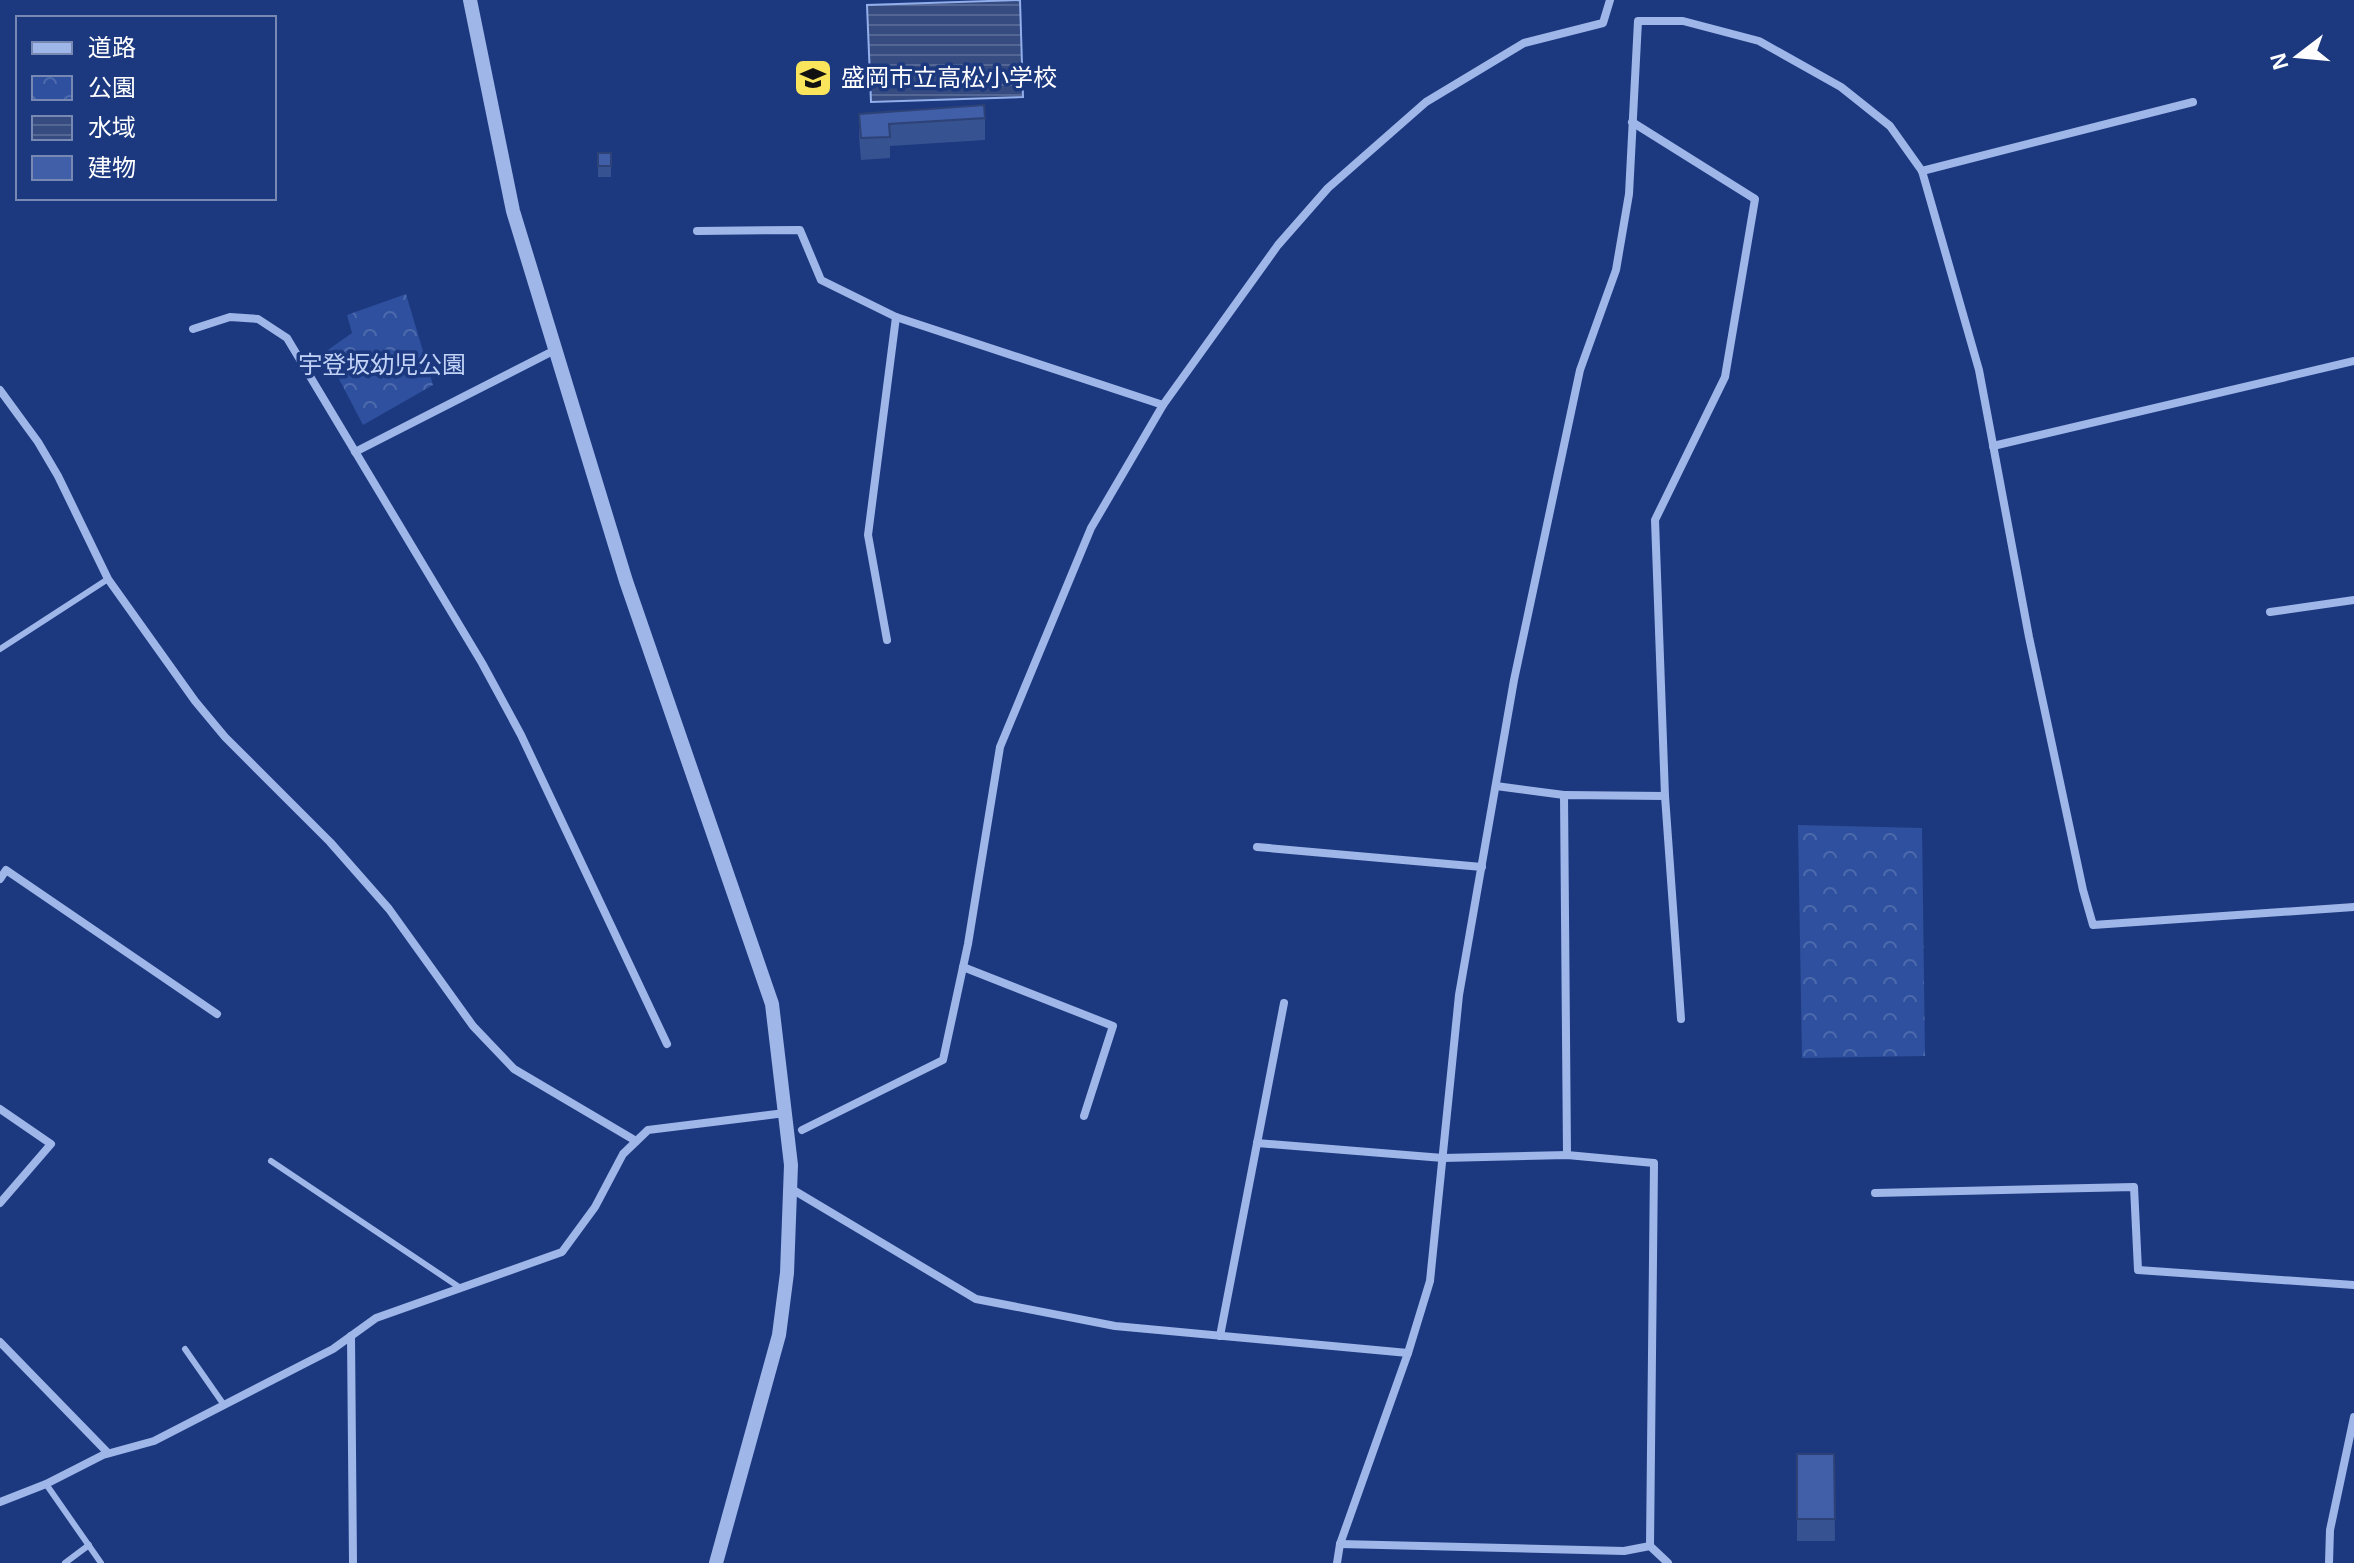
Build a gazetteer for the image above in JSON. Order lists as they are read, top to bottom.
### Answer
{
  "parks": ["宇登坂幼児公園"],
  "places": {
    "school or university": ["盛岡市立高松小学校"]
  },
  "legend": [
    "道路",
    "公園",
    "水域",
    "建物"
  ],
  "north": "left"
}
